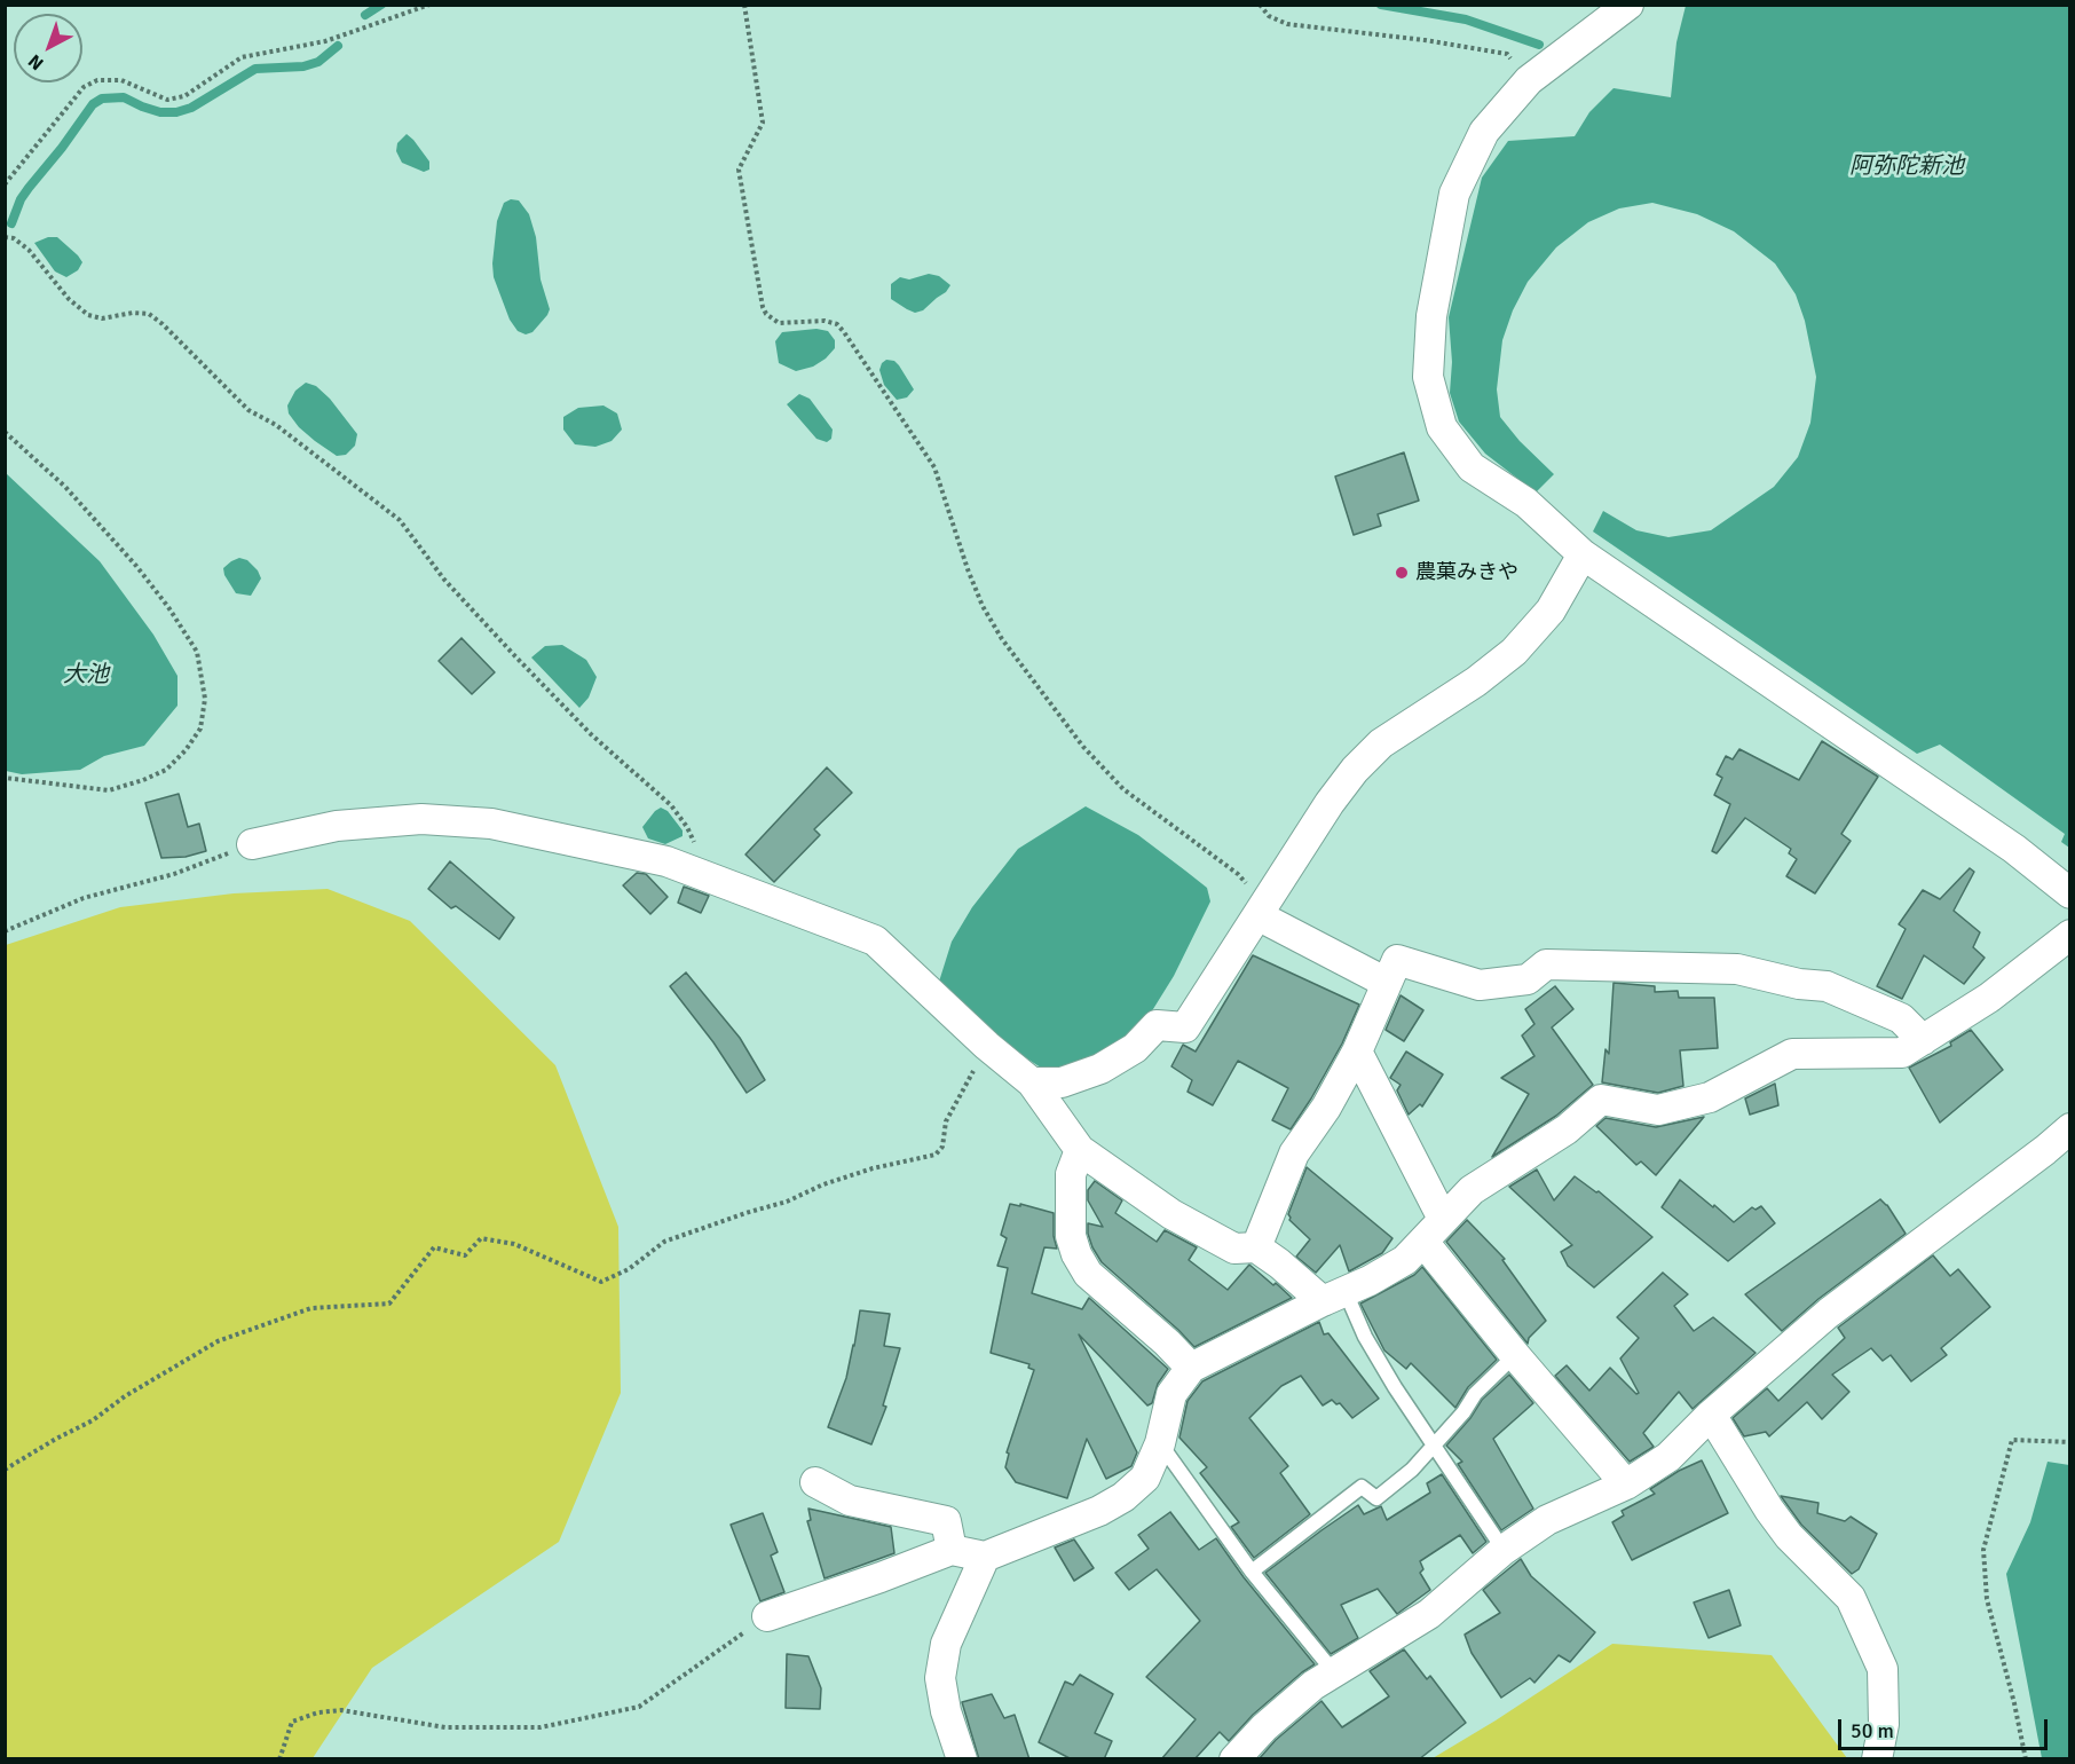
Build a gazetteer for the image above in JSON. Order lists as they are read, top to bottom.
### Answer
{
  "water": ["阿弥陀新池", "大池"],
  "places": ["農菓みきや"],
  "scale_bar": "50 m",
  "north": "bottom left"
}
